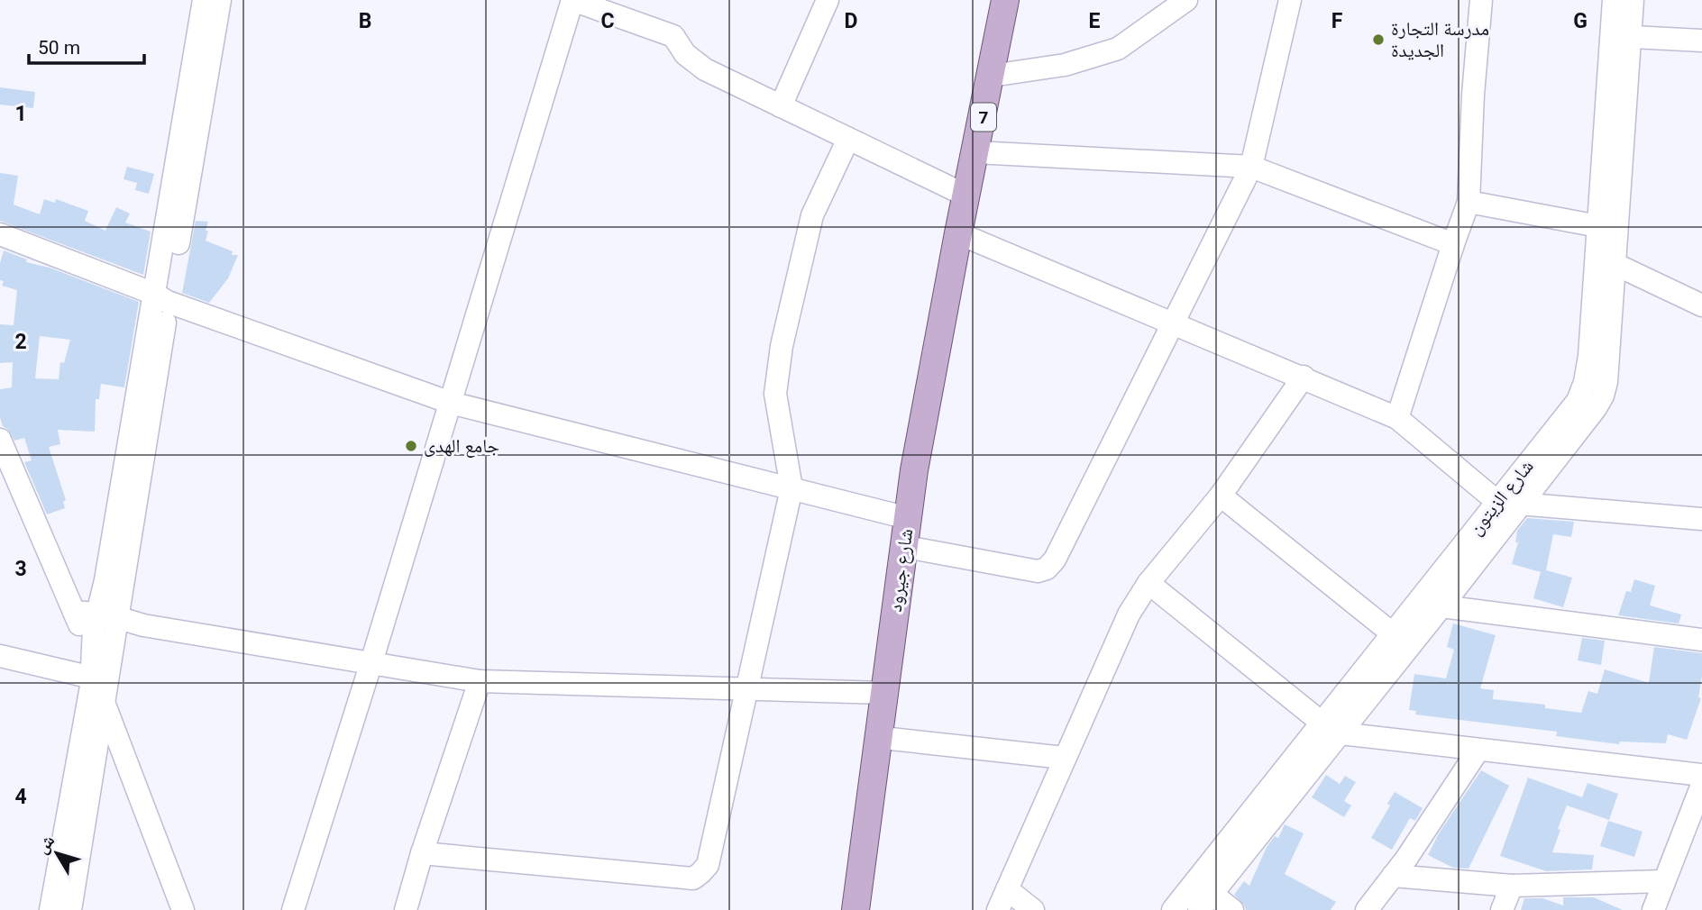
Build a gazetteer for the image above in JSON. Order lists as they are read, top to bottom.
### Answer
{
  "streets": {
    "main road": ["7", "شارع جيرود"],
    "street": ["شارع الزيتون"]
  },
  "places": ["مدرسة التجارة الجديدة", "جامع الهدى"],
  "scale_bar": "50 m",
  "north": "top left",
  "grid": {
    "columns": [
      "B",
      "C",
      "D",
      "E",
      "F",
      "G"
    ],
    "rows": [
      "1",
      "2",
      "3",
      "4"
    ]
  }
}
